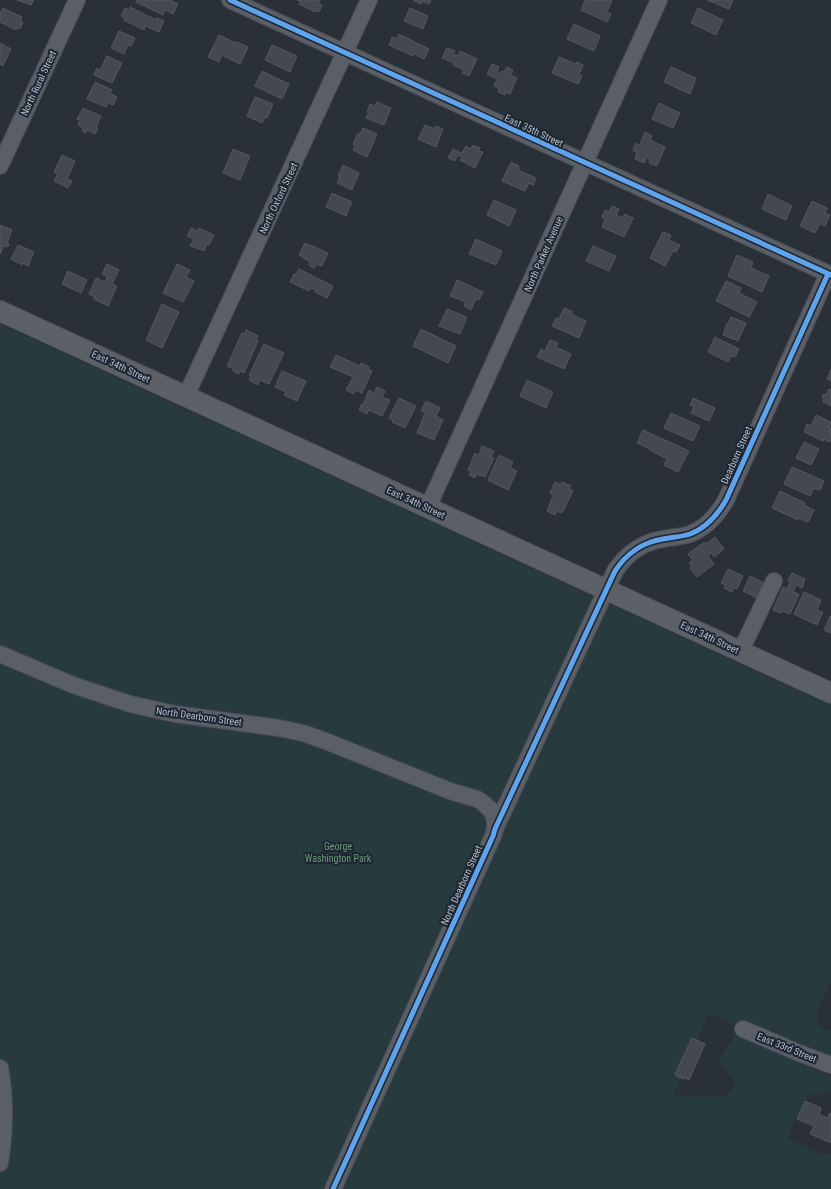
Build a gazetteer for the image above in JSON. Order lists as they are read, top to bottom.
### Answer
{
  "streets": {
    "main road": ["East 34th Street"],
    "street": [
      "North Rural Street",
      "East 35th Street",
      "North Oxford Street",
      "North Parker Avenue",
      "Dearborn Street",
      "North Dearborn Street",
      "East 33rd Street"
    ]
  },
  "crossings": [
    ["East 35th Street", "North Oxford Street"],
    ["East 35th Street", "North Parker Avenue"],
    ["East 35th Street", "Dearborn Street"],
    ["North Oxford Street", "East 34th Street"],
    ["North Parker Avenue", "East 34th Street"],
    ["East 34th Street", "Dearborn Street"],
    ["East 34th Street", "North Dearborn Street"],
    ["Dearborn Street", "North Dearborn Street"]
  ],
  "parks": ["George Washington Park"]
}
